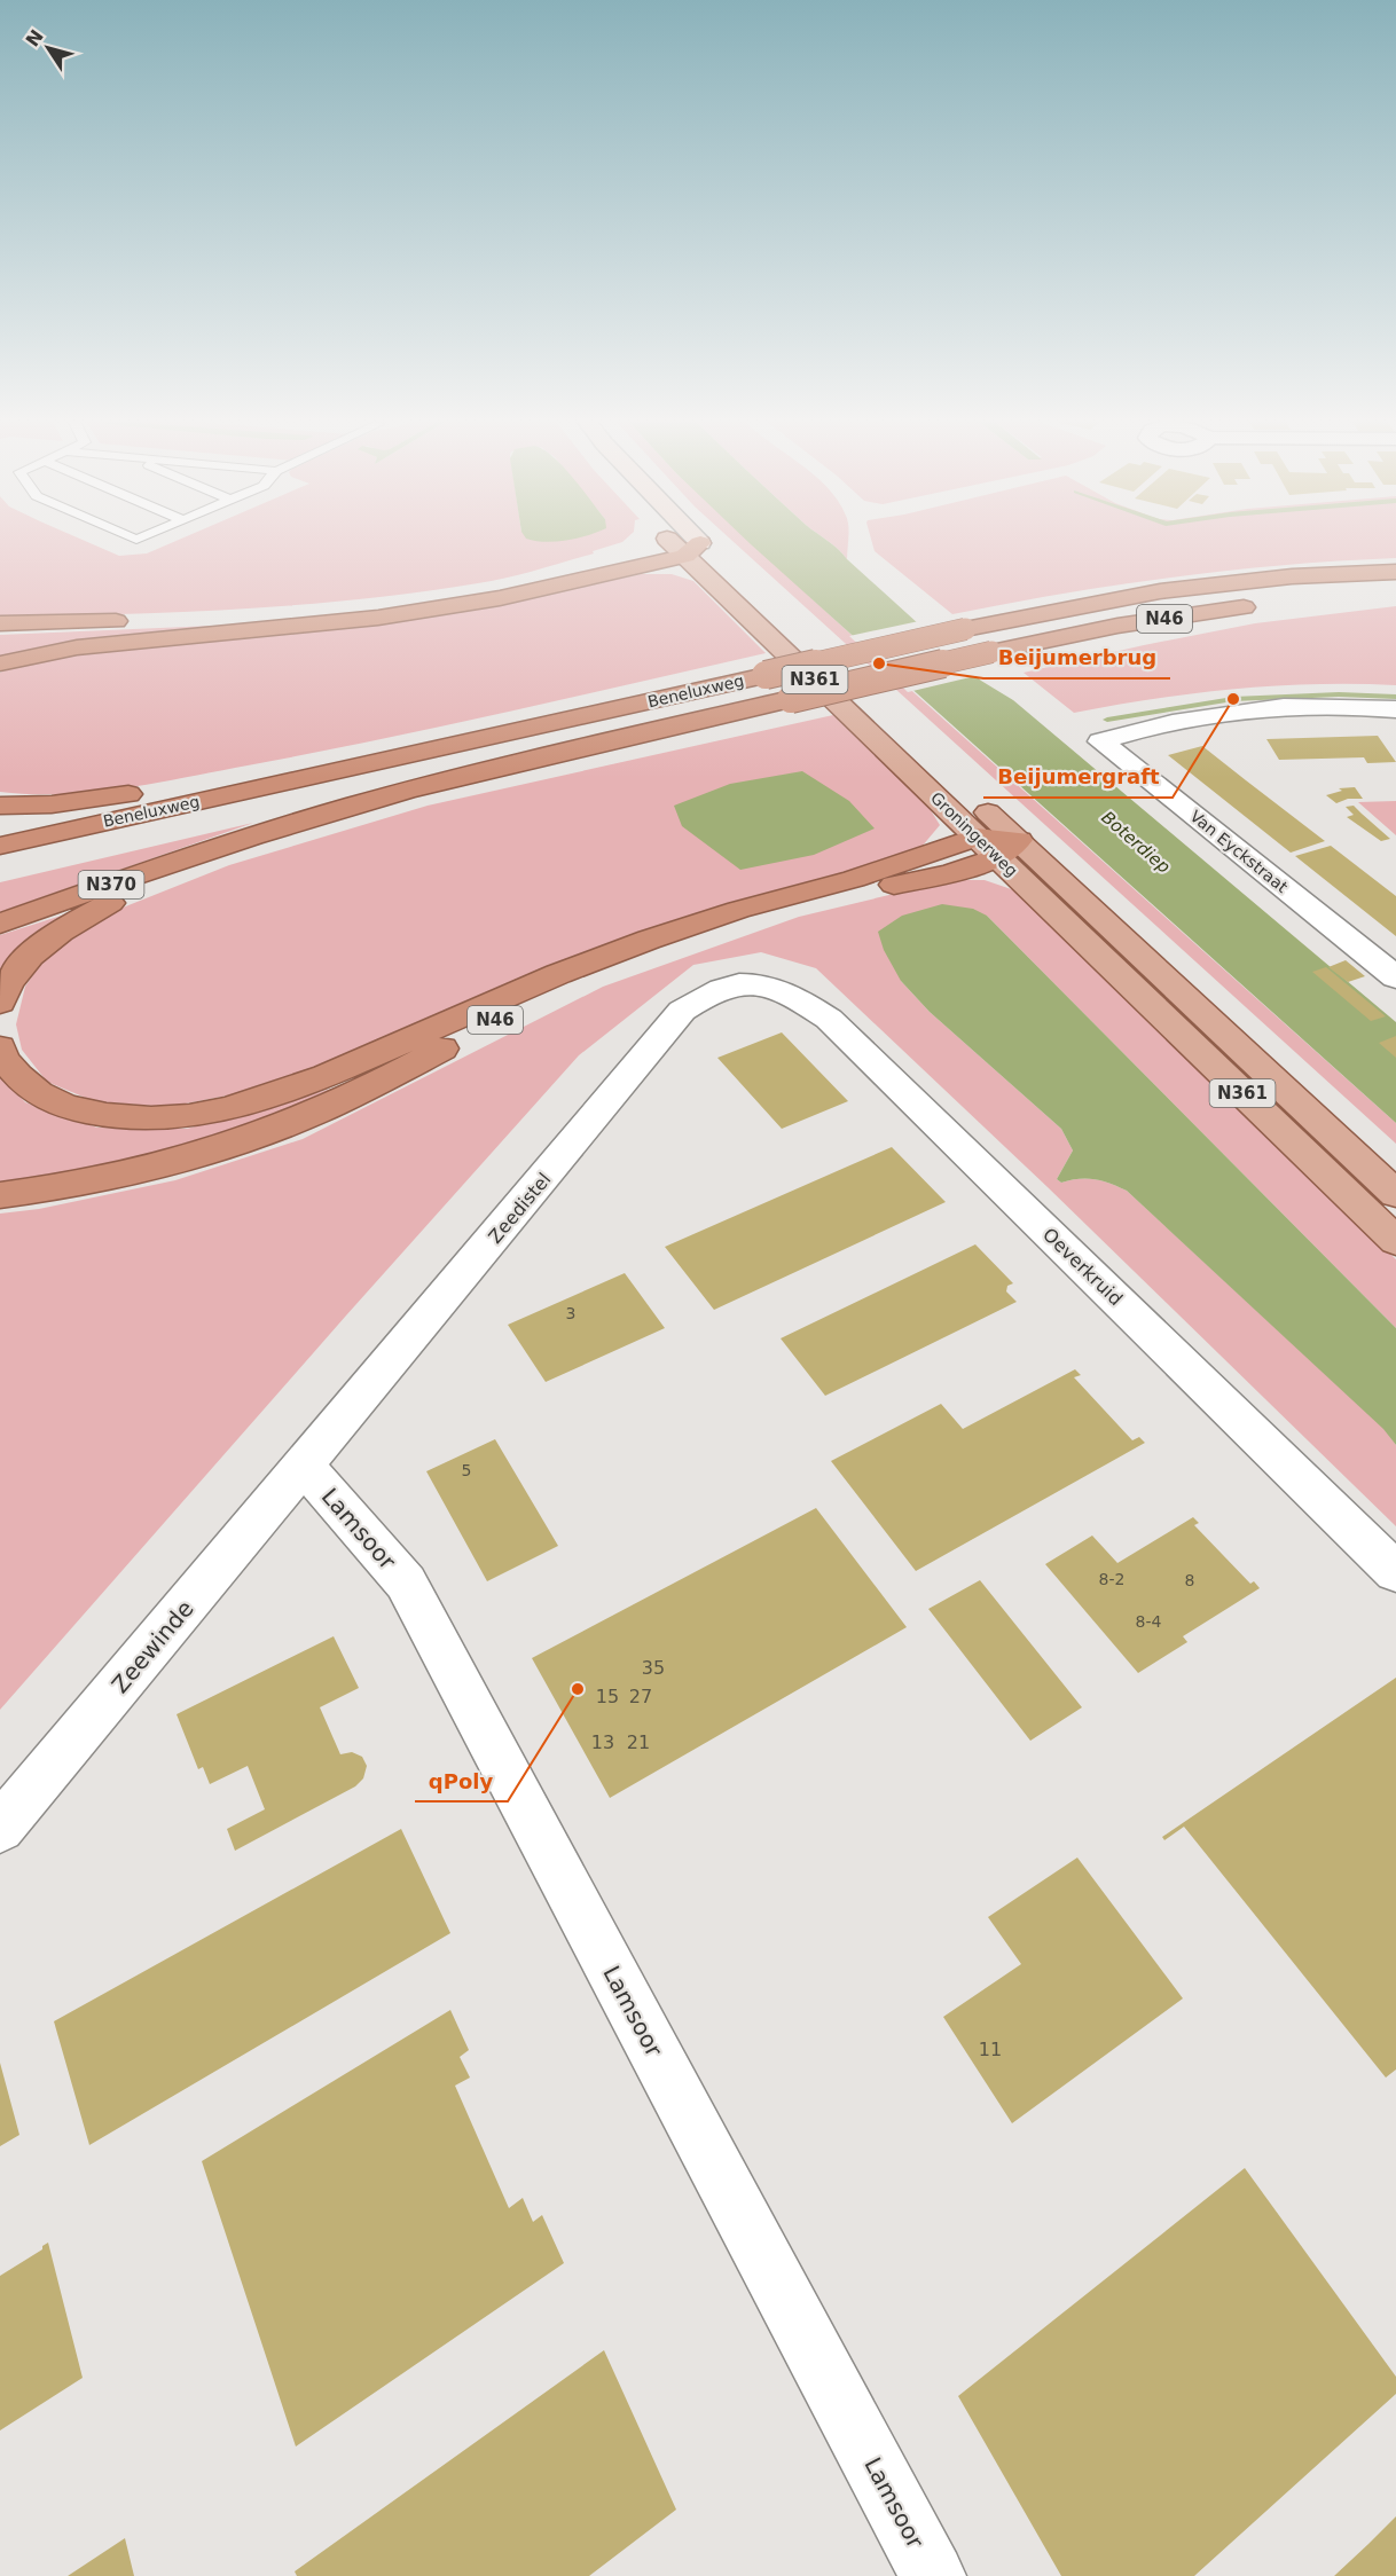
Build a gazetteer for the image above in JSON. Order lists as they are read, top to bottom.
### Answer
{
  "streets": {
    "highway": ["N46", "Beneluxweg", "N370"],
    "main road": ["N361", "Groningerweg"],
    "street": [
      "Van Eyckstraat",
      "Zeedistel",
      "Oeverkruid",
      "Lamsoor",
      "Zeewinde"
    ]
  },
  "crossings": [
    ["N46", "Beneluxweg"],
    ["N46", "Groningerweg"],
    ["N46", "N370"],
    ["Zeedistel", "Oeverkruid"],
    ["Zeedistel", "Lamsoor"],
    ["Zeedistel", "Zeewinde"],
    ["Lamsoor", "Zeewinde"]
  ],
  "water": ["Boterdiep"],
  "places": ["Beijumerbrug", "Beijumergraft", "qPoly"],
  "house_numbers": [
    "3",
    "5",
    "8-2",
    "8",
    "8-4",
    "35",
    "15",
    "27",
    "13",
    "21",
    "11"
  ],
  "north": "top left"
}
